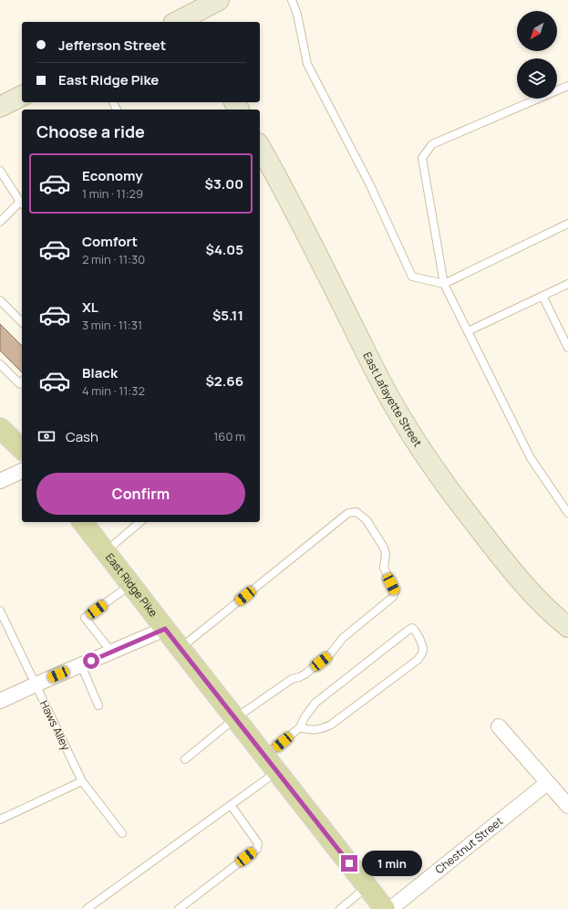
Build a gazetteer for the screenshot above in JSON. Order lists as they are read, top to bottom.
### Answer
{
  "streets": {
    "main road": ["East Ridge Pike"],
    "street": ["East Lafayette Street", "Chestnut Street"],
    "lane": ["Haws Alley"]
  },
  "north": "bottom left",
  "page": {
    "banner": ["Jefferson Street", "East Ridge Pike"],
    "heading": "Choose a ride",
    "list": [
      {
        "name": "Economy",
        "note": "1 min · 11:29",
        "value": "$3.00"
      },
      {
        "name": "Comfort",
        "note": "2 min · 11:30",
        "value": "$4.05"
      },
      {
        "name": "XL",
        "note": "3 min · 11:31",
        "value": "$5.11"
      },
      {
        "name": "Black",
        "note": "4 min · 11:32",
        "value": "$2.66"
      }
    ],
    "pay": ["Cash", "160 m"],
    "buttons": "Confirm",
    "bubble": "1 min"
  }
}
